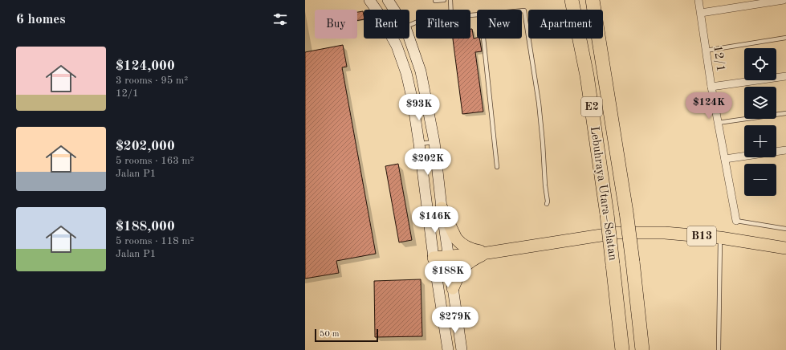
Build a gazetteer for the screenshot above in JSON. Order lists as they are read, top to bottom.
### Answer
{
  "streets": {
    "highway": ["E2", "Lebuhraya Utara–Selatan"],
    "main road": ["B13"],
    "street": ["12/1"]
  },
  "scale_bar": "50 m",
  "page": {
    "heading": "6 homes",
    "chip": [
      "Buy",
      "Rent",
      "Filters",
      "New",
      "Apartment"
    ],
    "list": [
      {
        "name": "$124,000",
        "note": "3 rooms · 95 m² · 12/1"
      },
      {
        "name": "$202,000",
        "note": "5 rooms · 163 m² · Jalan P1"
      },
      {
        "name": "$188,000",
        "note": "5 rooms · 118 m² · Jalan P1"
      }
    ],
    "map_buttons": ["+", "−"],
    "price": [
      "$124K",
      "$93K",
      "$202K",
      "$146K",
      "$188K",
      "$279K"
    ],
    "scale": "50 m"
  }
}
